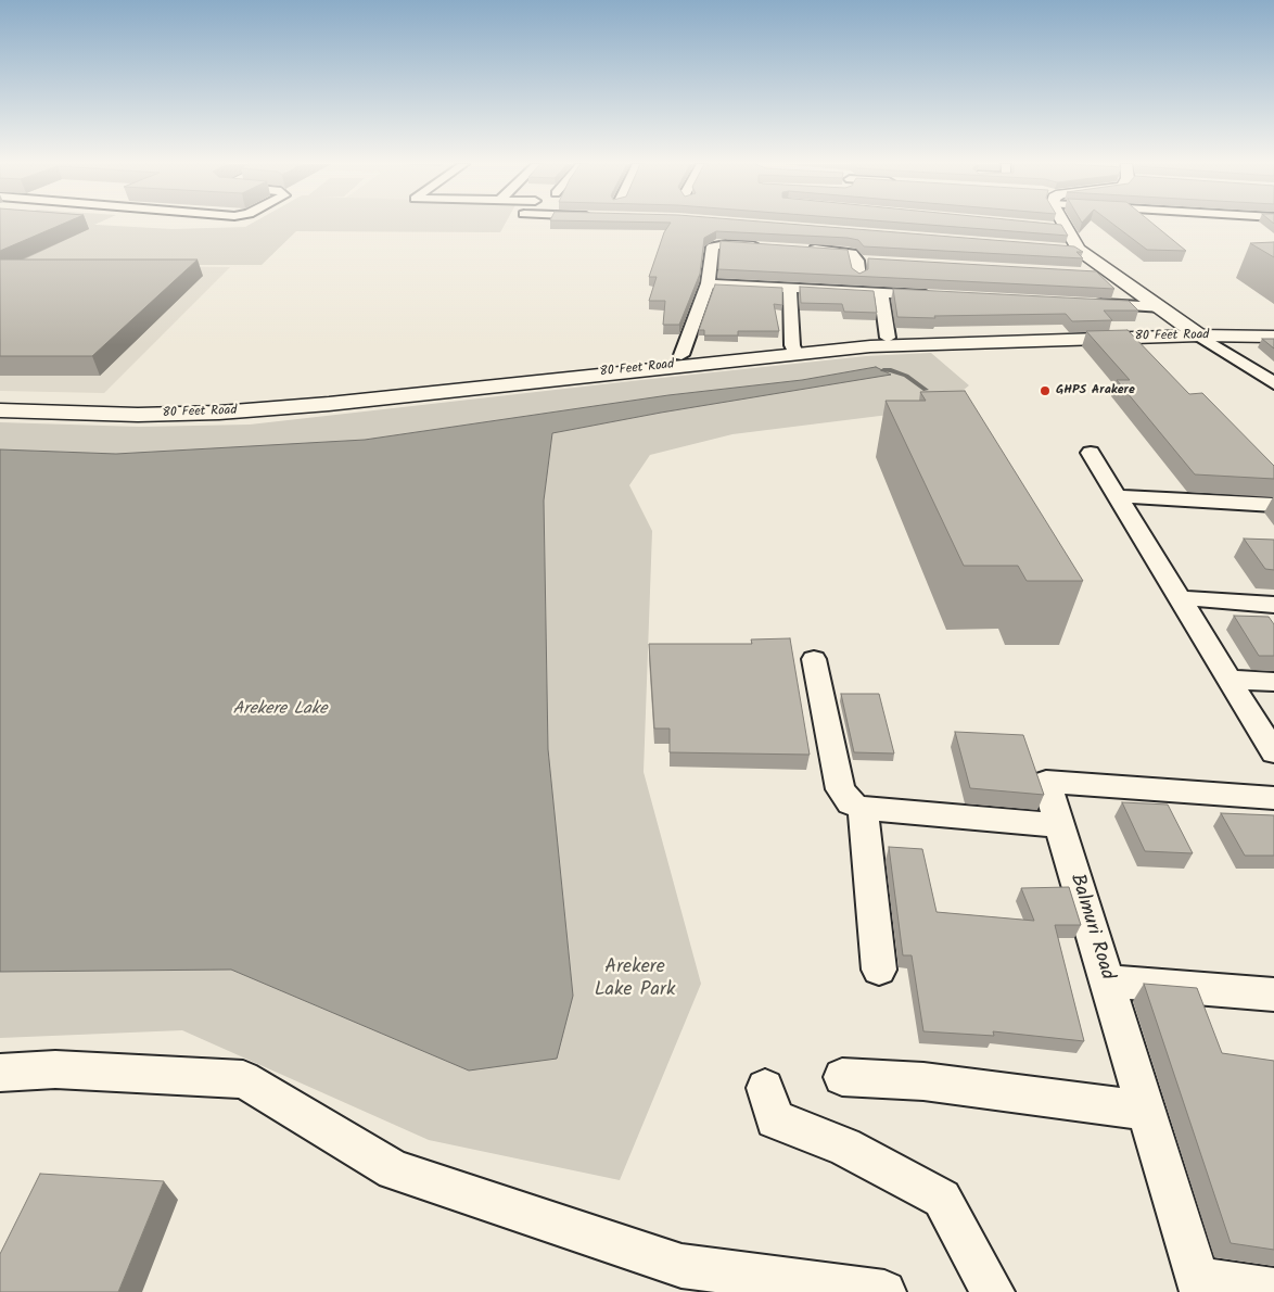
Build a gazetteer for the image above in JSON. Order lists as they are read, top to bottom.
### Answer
{
  "streets": {
    "main road": ["80 Feet Road"],
    "street": ["Balmuri Road"]
  },
  "water": ["Arekere Lake"],
  "parks": ["Arekere Lake Park"],
  "places": ["GHPS Arakere"]
}
